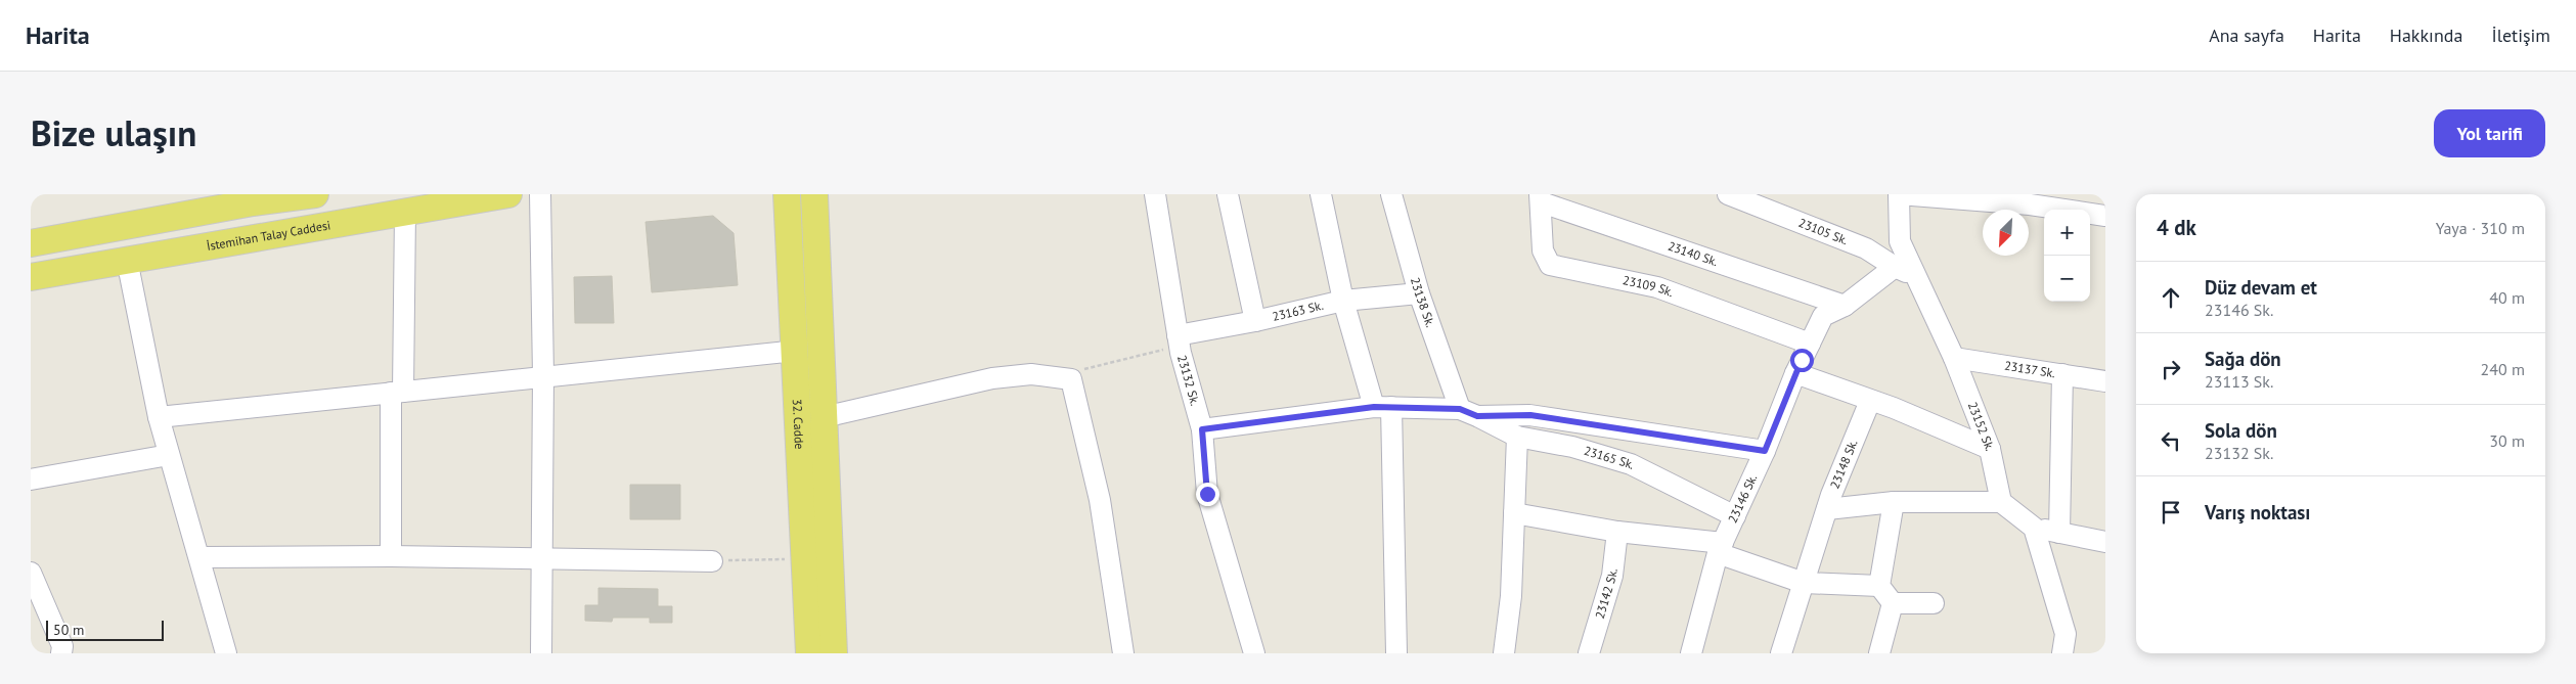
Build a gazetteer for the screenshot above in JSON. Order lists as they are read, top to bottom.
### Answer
{
  "streets": {
    "main road": ["İstemihan Talay Caddesi", "32. Cadde"],
    "street": [
      "23105 Sk.",
      "23140 Sk.",
      "23109 Sk.",
      "23138 Sk.",
      "23163 Sk.",
      "23137 Sk.",
      "23132 Sk.",
      "23152 Sk.",
      "23165 Sk.",
      "23148 Sk.",
      "23146 Sk.",
      "23142 Sk."
    ]
  },
  "crossings": [
    ["23105 Sk.", "23152 Sk."],
    ["23105 Sk.", "23146 Sk."],
    ["23140 Sk.", "23109 Sk."],
    ["23140 Sk.", "23146 Sk."],
    ["23109 Sk.", "23146 Sk."],
    ["23138 Sk.", "23163 Sk."],
    ["23138 Sk.", "23165 Sk."],
    ["23163 Sk.", "23132 Sk."],
    ["23137 Sk.", "23152 Sk."],
    ["23165 Sk.", "23146 Sk."]
  ],
  "scale_bar": "50 m",
  "north": "bottom left",
  "page": {
    "header": "Harita",
    "nav": [
      "Ana sayfa",
      "Harita",
      "Hakkında",
      "İletişim"
    ],
    "title": "Bize ulaşın",
    "buttons": "Yol tarifi",
    "heading": ["4 dk", "Yaya · 310 m"],
    "map_buttons": ["+", "−"],
    "list": [
      ["Düz devam et", "23146 Sk.", "40 m"],
      ["Sağa dön", "23113 Sk.", "240 m"],
      ["Sola dön", "23132 Sk.", "30 m"],
      "Varış noktası"
    ],
    "scale": "50 m"
  }
}
